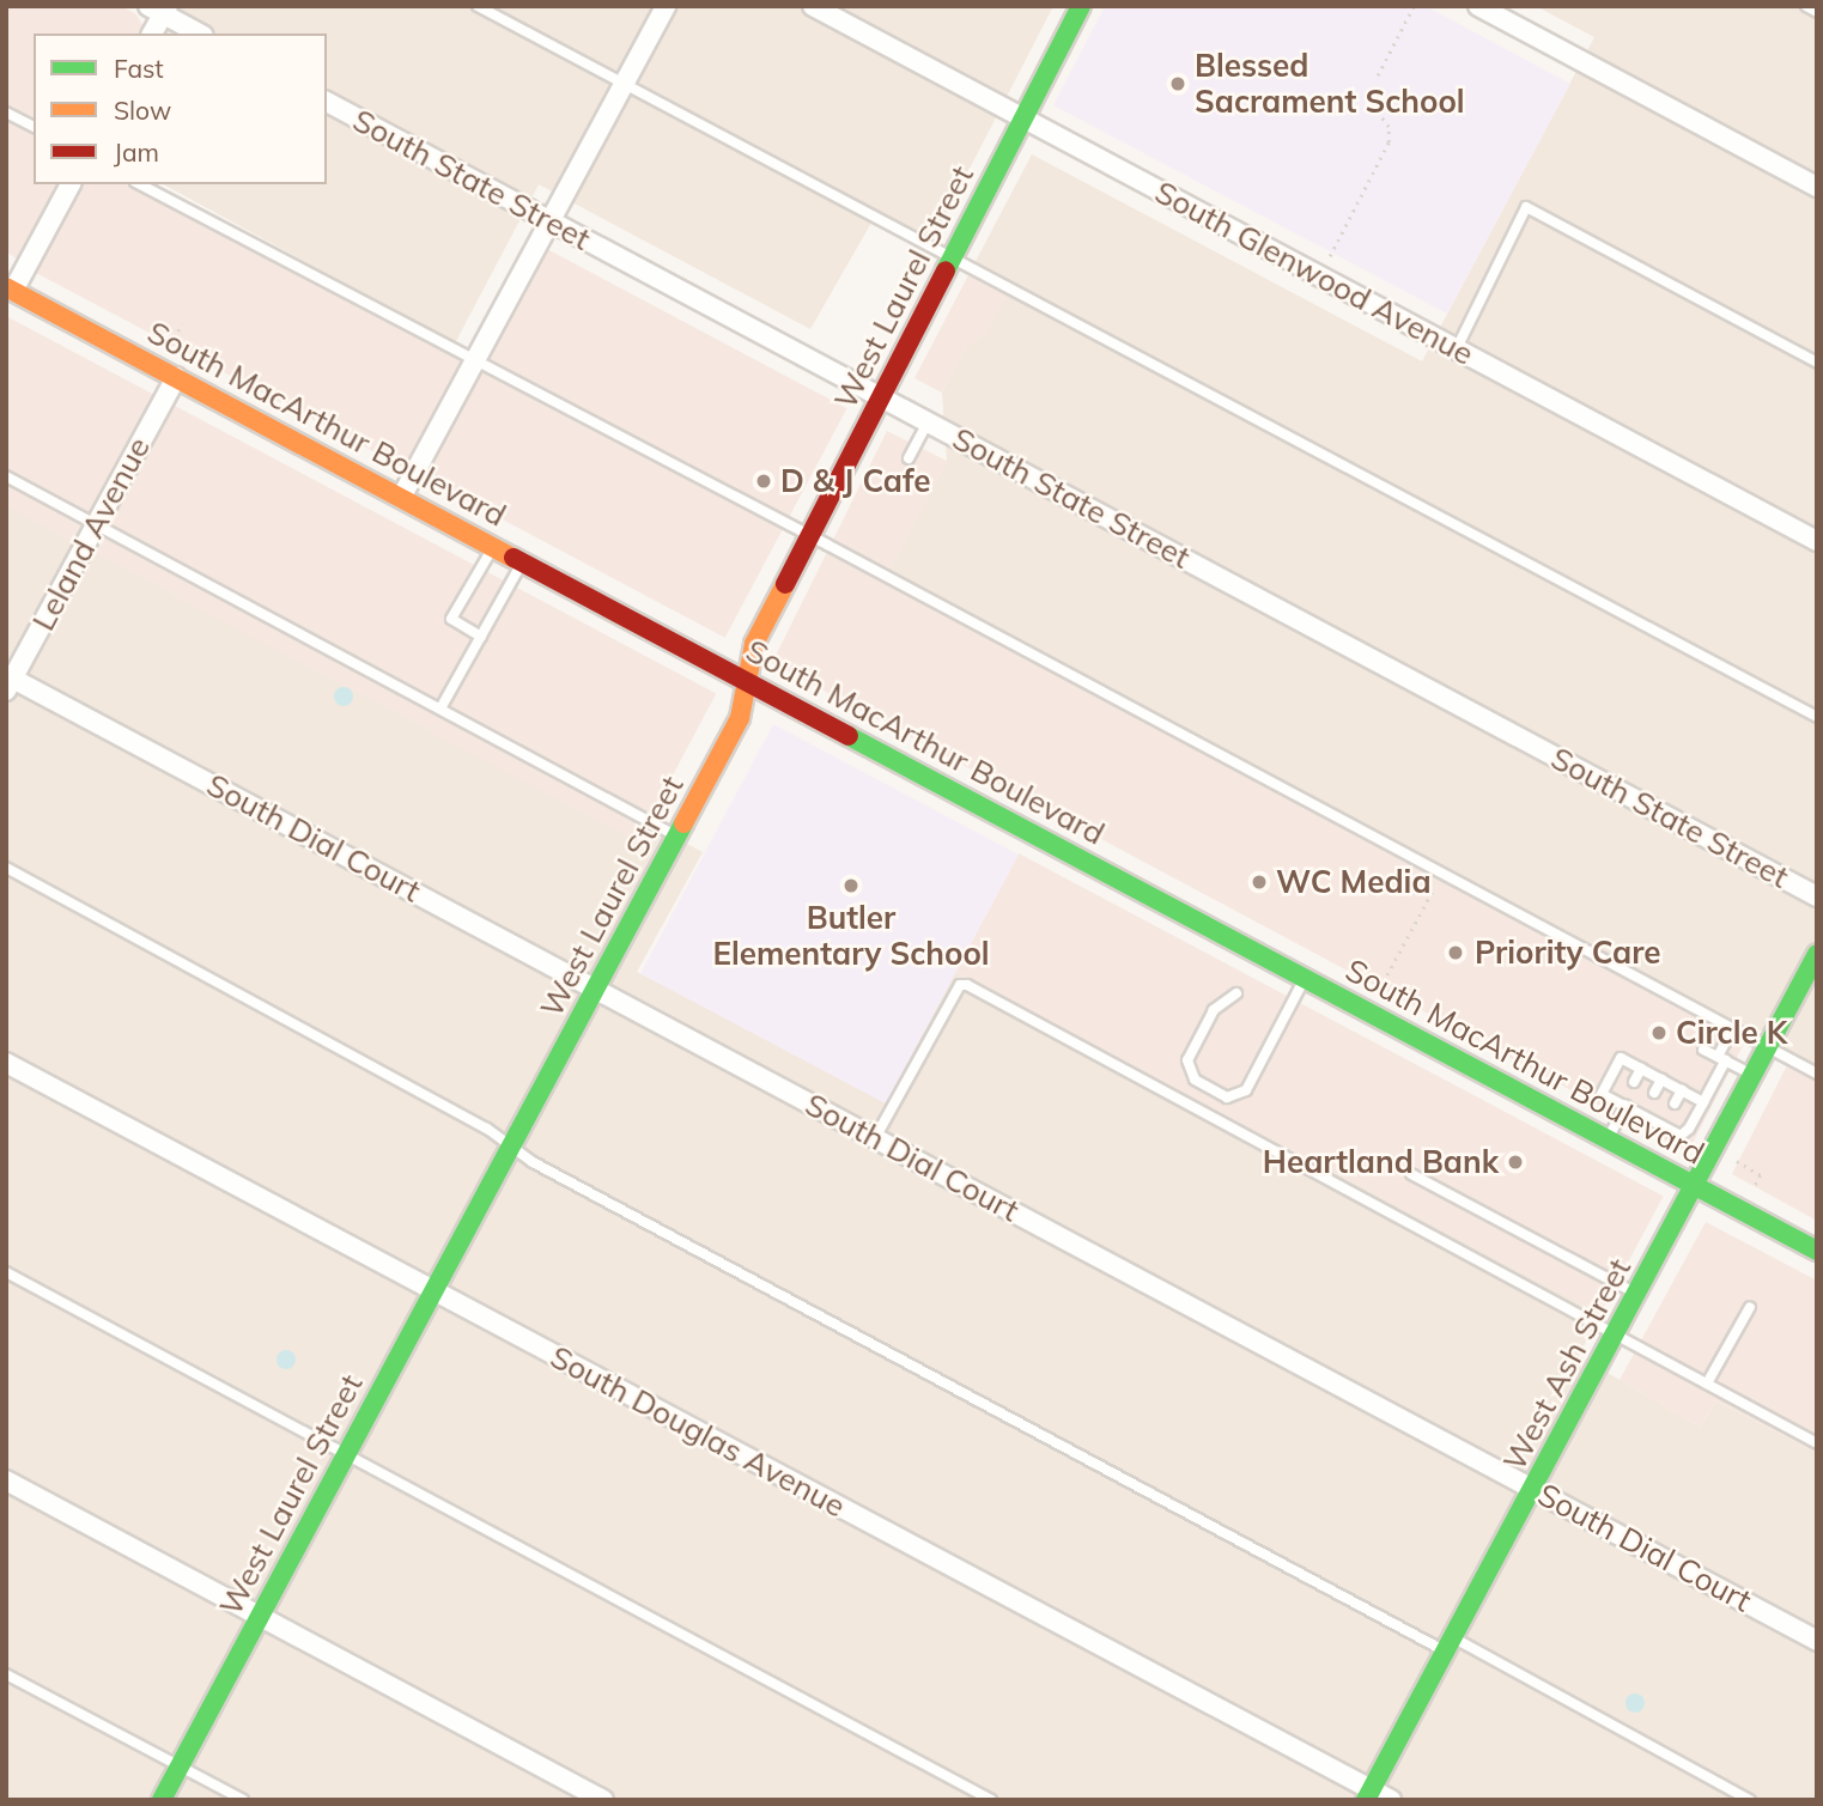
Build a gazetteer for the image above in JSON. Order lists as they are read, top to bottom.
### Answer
{
  "streets": {
    "street": [
      "South State Street",
      "South Glenwood Avenue",
      "West Laurel Street",
      "South MacArthur Boulevard",
      "Leland Avenue",
      "South Dial Court",
      "West Ash Street",
      "South Douglas Avenue"
    ]
  },
  "crossings": [
    ["South State Street", "West Laurel Street"],
    ["South Glenwood Avenue", "West Laurel Street"],
    ["West Laurel Street", "South MacArthur Boulevard"],
    ["West Laurel Street", "South Dial Court"],
    ["West Laurel Street", "South Douglas Avenue"],
    ["South MacArthur Boulevard", "Leland Avenue"],
    ["South MacArthur Boulevard", "West Ash Street"],
    ["Leland Avenue", "South Dial Court"],
    ["South Dial Court", "West Ash Street"],
    ["West Ash Street", "South Douglas Avenue"]
  ],
  "places": [
    "Blessed Sacrament School",
    "D & J Cafe",
    "WC Media",
    "Butler Elementary School",
    "Priority Care",
    "Circle K",
    "Heartland Bank"
  ],
  "legend": ["Fast", "Slow", "Jam"]
}
